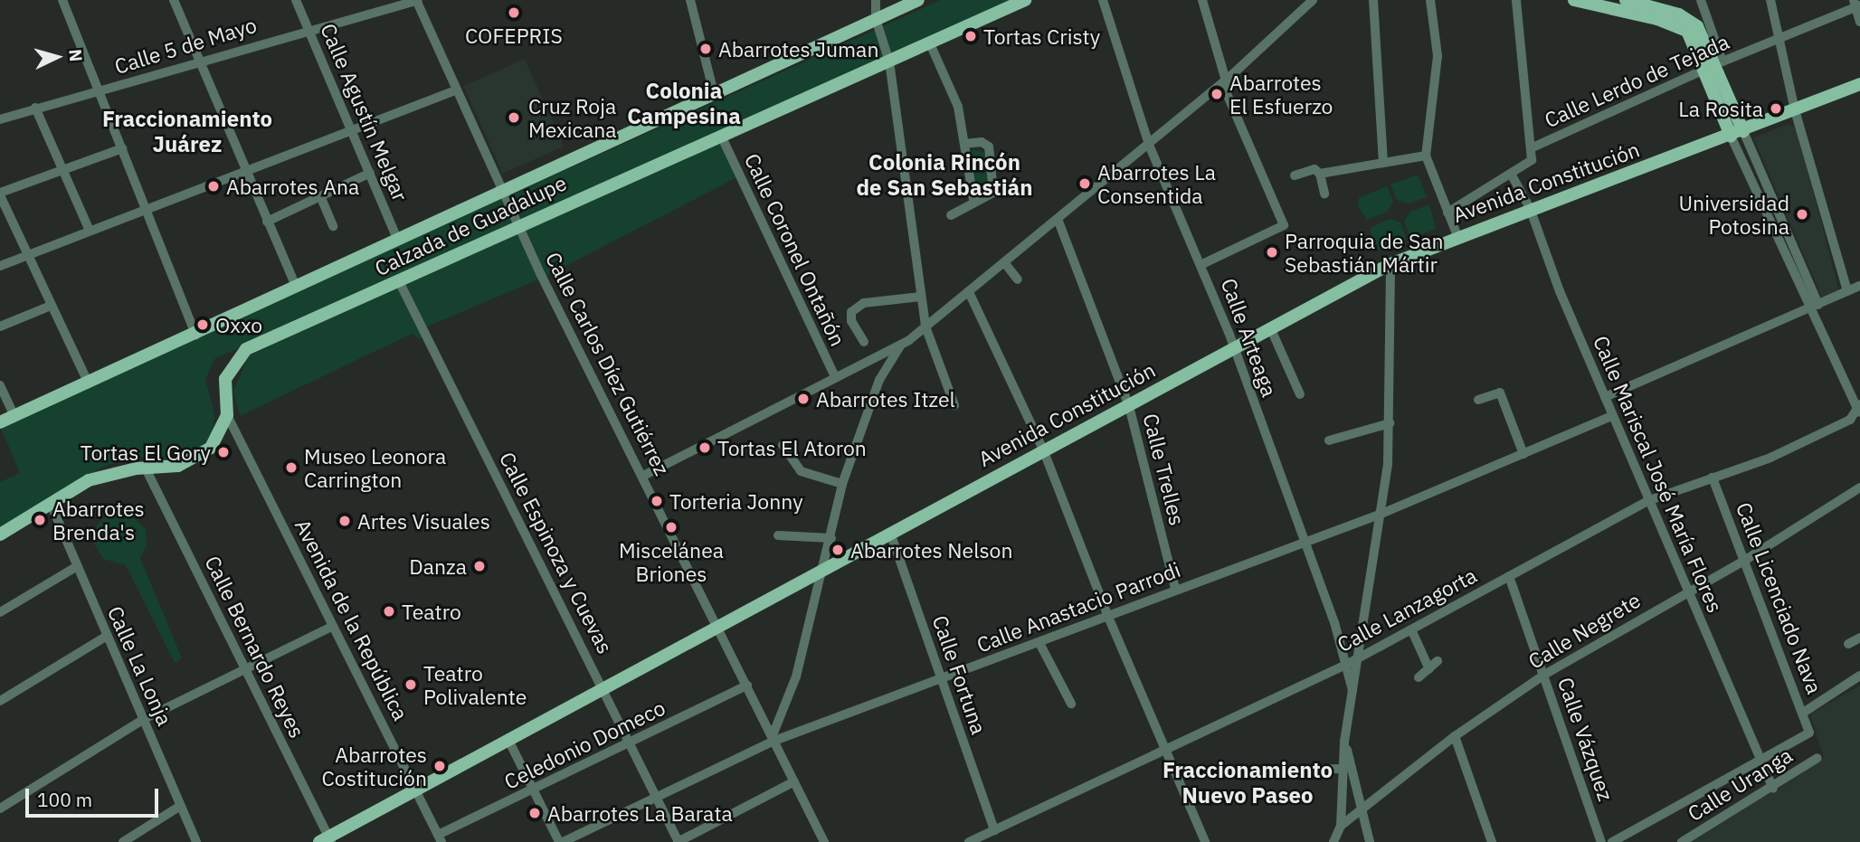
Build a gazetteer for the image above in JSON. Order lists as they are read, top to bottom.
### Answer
{
  "streets": {
    "main road": ["Avenida Constitución", "Calzada de Guadalupe"],
    "street": [
      "Calle 5 de Mayo",
      "Calle Lerdo de Tejada",
      "Calle Agustín Melgar",
      "Calle Coronel Ontañón",
      "Calle Arteaga",
      "Calle Carlos Díez Gutiérrez",
      "Calle Trelles",
      "Calle Mariscal José María Flores",
      "Calle Espinoza y Cuevas",
      "Calle Licenciado Nava",
      "Calle Anastacio Parrodi",
      "Calle Lanzagorta",
      "Avenida de la República",
      "Calle Negrete",
      "Calle Bernardo Reyes",
      "Calle La Lonja",
      "Calle Fortuna",
      "Calle Vázquez",
      "Celedonio Domeco",
      "Calle Uranga"
    ]
  },
  "crossings": [
    ["Calle 5 de Mayo", "Calle Agustín Melgar"],
    ["Calle 5 de Mayo", "Calle Carlos Díez Gutiérrez"],
    ["Calle Lerdo de Tejada", "Calle Mariscal José María Flores"],
    ["Calle Agustín Melgar", "Calzada de Guadalupe"],
    ["Avenida Constitución", "Calle Arteaga"],
    ["Avenida Constitución", "Calle Carlos Díez Gutiérrez"],
    ["Avenida Constitución", "Calle Trelles"],
    ["Avenida Constitución", "Calle Mariscal José María Flores"],
    ["Avenida Constitución", "Calle Espinoza y Cuevas"],
    ["Avenida Constitución", "Avenida de la República"],
    ["Avenida Constitución", "Calle Bernardo Reyes"],
    ["Avenida Constitución", "Calle Fortuna"],
    ["Calzada de Guadalupe", "Calle Coronel Ontañón"],
    ["Calzada de Guadalupe", "Calle Carlos Díez Gutiérrez"],
    ["Calzada de Guadalupe", "Calle Espinoza y Cuevas"],
    ["Calzada de Guadalupe", "Avenida de la República"],
    ["Calzada de Guadalupe", "Calle Bernardo Reyes"],
    ["Calzada de Guadalupe", "Calle La Lonja"],
    ["Calle Arteaga", "Calle Anastacio Parrodi"],
    ["Calle Arteaga", "Calle Lanzagorta"],
    ["Calle Carlos Díez Gutiérrez", "Calle Anastacio Parrodi"],
    ["Calle Carlos Díez Gutiérrez", "Celedonio Domeco"],
    ["Calle Trelles", "Calle Anastacio Parrodi"],
    ["Calle Mariscal José María Flores", "Calle Licenciado Nava"],
    ["Calle Mariscal José María Flores", "Calle Anastacio Parrodi"],
    ["Calle Mariscal José María Flores", "Calle Lanzagorta"],
    ["Calle Mariscal José María Flores", "Calle Negrete"],
    ["Calle Mariscal José María Flores", "Calle Uranga"],
    ["Calle Espinoza y Cuevas", "Calle Anastacio Parrodi"],
    ["Calle Espinoza y Cuevas", "Celedonio Domeco"],
    ["Calle Licenciado Nava", "Calle Lanzagorta"],
    ["Calle Licenciado Nava", "Calle Negrete"],
    ["Calle Anastacio Parrodi", "Calle Fortuna"],
    ["Calle Lanzagorta", "Calle Fortuna"],
    ["Calle Lanzagorta", "Calle Vázquez"],
    ["Avenida de la República", "Celedonio Domeco"],
    ["Calle Negrete", "Calle Vázquez"]
  ],
  "districts": [
    "Colonia Campesina",
    "Fraccionamiento Juárez",
    "Colonia Rincón de San Sebastián",
    "Fraccionamiento Nuevo Paseo"
  ],
  "places": [
    "COFEPRIS",
    "Tortas Cristy",
    "Abarrotes Juman",
    "Abarrotes El Esfuerzo",
    "La Rosita",
    "Cruz Roja Mexicana",
    "Abarrotes La Consentida",
    "Abarrotes Ana",
    "Universidad Potosina",
    "Parroquia de San Sebastián Mártir",
    "Oxxo",
    "Abarrotes Itzel",
    "Tortas El Atoron",
    "Tortas El Gory",
    "Museo Leonora Carrington",
    "Torteria Jonny",
    "Abarrotes Brenda's",
    "Artes Visuales",
    "Miscelánea Briones",
    "Abarrotes Nelson",
    "Danza",
    "Teatro",
    "Teatro Polivalente",
    "Abarrotes Costitución",
    "Abarrotes La Barata"
  ],
  "scale_bar": "100 m",
  "north": "right"
}
